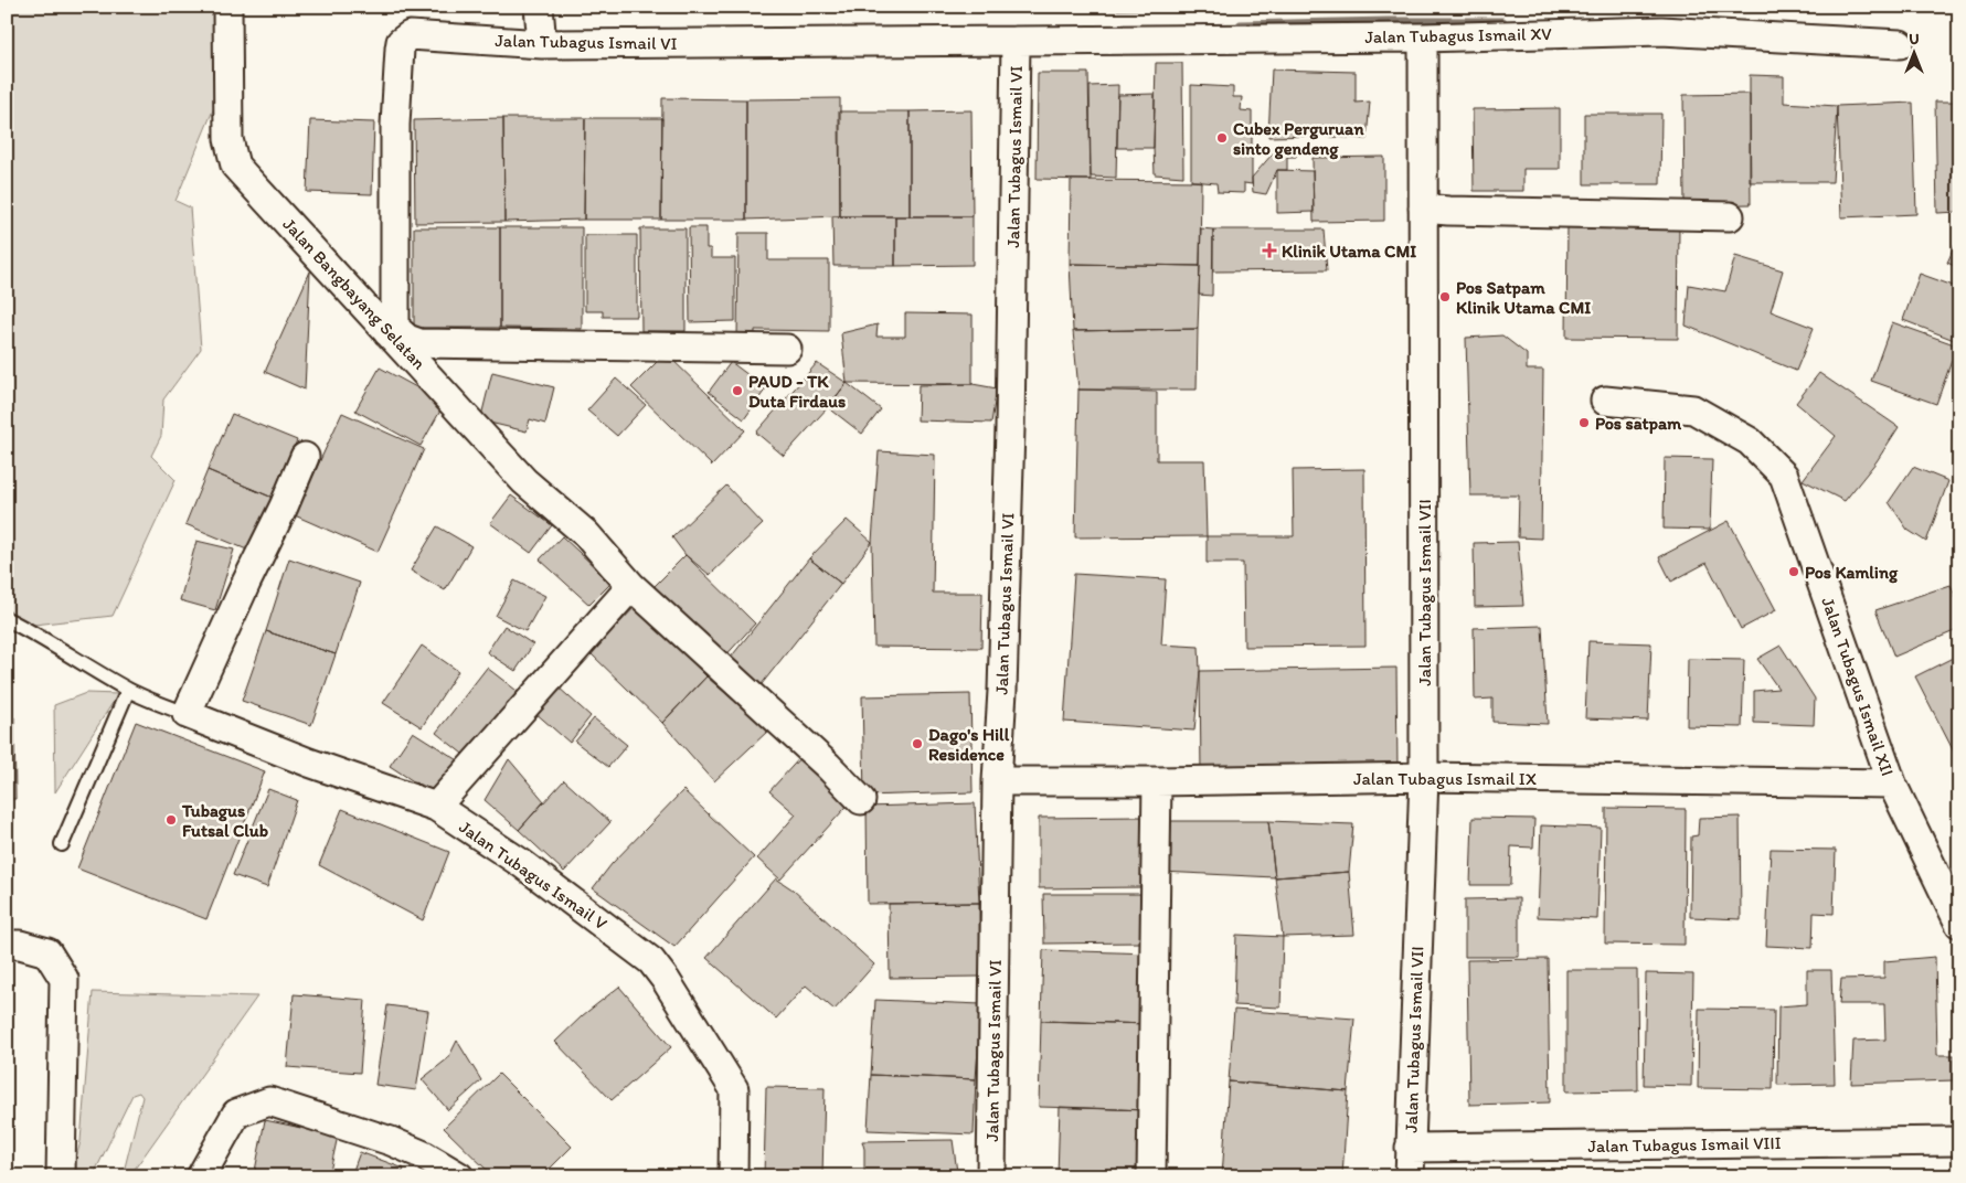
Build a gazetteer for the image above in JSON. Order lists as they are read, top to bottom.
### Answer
{
  "streets": {
    "street": [
      "Jalan Tubagus Ismail XV",
      "Jalan Tubagus Ismail VI",
      "Jalan Bangbayang Selatan",
      "Jalan Tubagus Ismail VII",
      "Jalan Tubagus Ismail XII",
      "Jalan Tubagus Ismail IX",
      "Jalan Tubagus Ismail V",
      "Jalan Tubagus Ismail VIII"
    ]
  },
  "crossings": [
    ["Jalan Tubagus Ismail XV", "Jalan Tubagus Ismail VI"],
    ["Jalan Tubagus Ismail XV", "Jalan Tubagus Ismail VII"],
    ["Jalan Tubagus Ismail VI", "Jalan Bangbayang Selatan"],
    ["Jalan Tubagus Ismail VI", "Jalan Tubagus Ismail IX"],
    ["Jalan Tubagus Ismail VII", "Jalan Tubagus Ismail IX"],
    ["Jalan Tubagus Ismail VII", "Jalan Tubagus Ismail VIII"],
    ["Jalan Tubagus Ismail XII", "Jalan Tubagus Ismail IX"]
  ],
  "places": {
    "other": [
      "Cubex Perguruan sinto gendeng",
      "Pos Satpam Klinik Utama CMI",
      "PAUD - TK Duta Firdaus",
      "Pos satpam",
      "Pos Kamling",
      "Dago's Hill Residence",
      "Tubagus Futsal Club"
    ],
    "health": ["Klinik Utama CMI"]
  },
  "north": "top"
}
